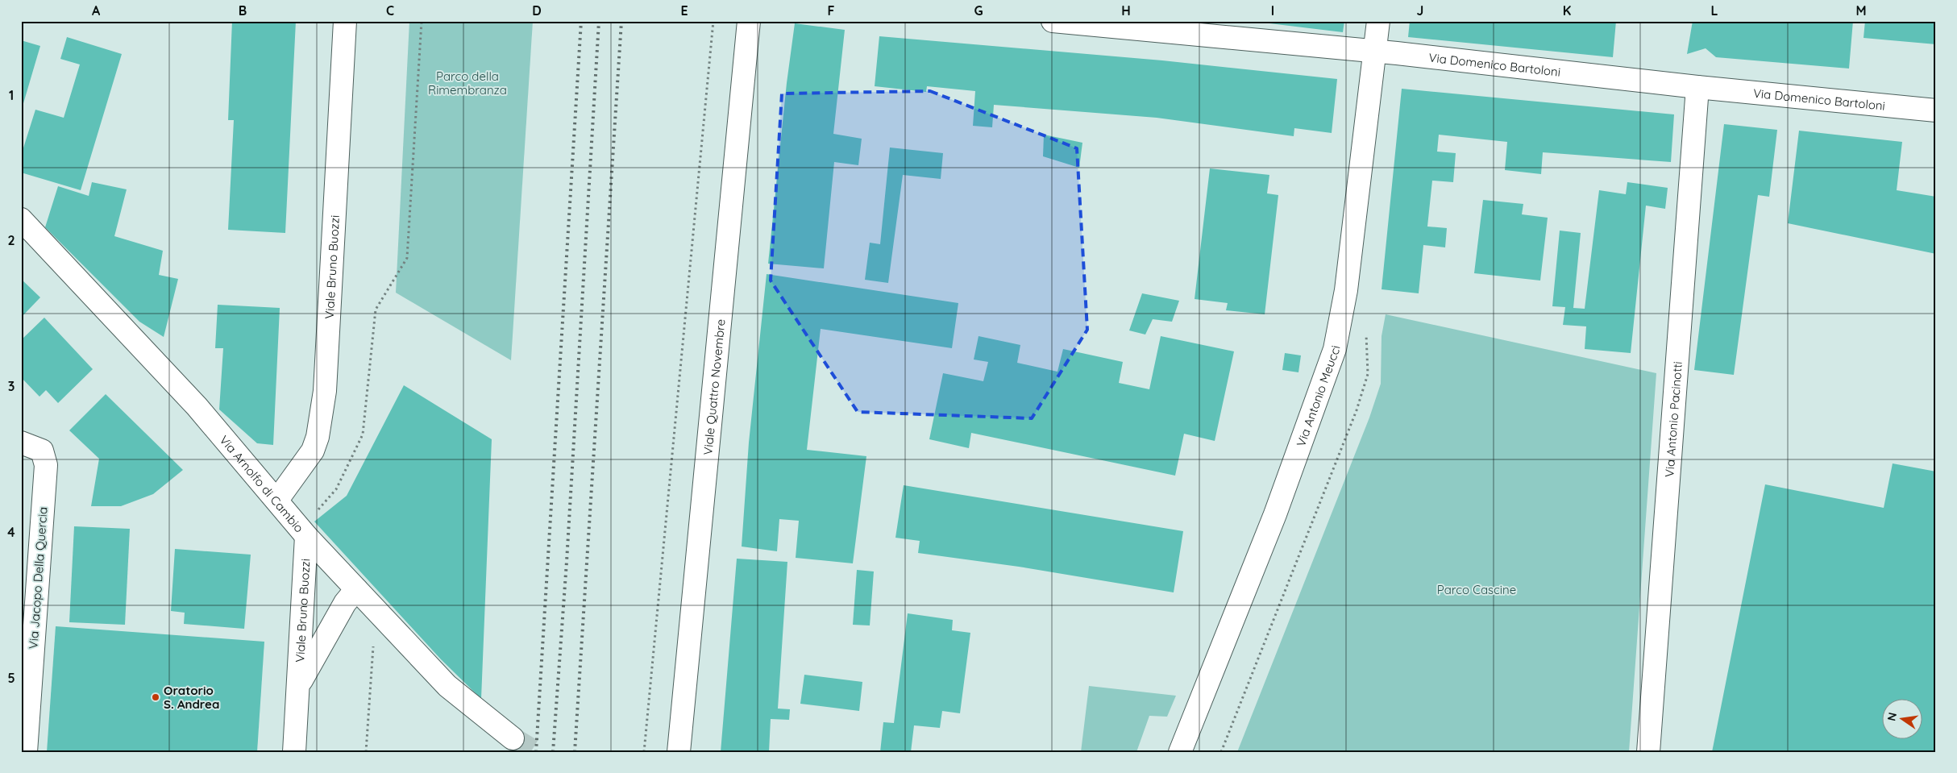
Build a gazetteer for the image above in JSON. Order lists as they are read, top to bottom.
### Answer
{
  "streets": {
    "street": [
      "Via Domenico Bartoloni",
      "Viale Bruno Buozzi",
      "Viale Quattro Novembre",
      "Via Antonio Meucci",
      "Via Antonio Pacinotti",
      "Via Arnolfo di Cambio",
      "Via Jacopo Della Quercia"
    ]
  },
  "crossings": [
    ["Via Domenico Bartoloni", "Via Antonio Meucci"],
    ["Via Domenico Bartoloni", "Via Antonio Pacinotti"],
    ["Viale Bruno Buozzi", "Via Arnolfo di Cambio"]
  ],
  "parks": ["Parco della Rimembranza", "Parco Cascine"],
  "places": ["Oratorio S. Andrea"],
  "north": "left",
  "grid": {
    "columns": [
      "A",
      "B",
      "C",
      "D",
      "E",
      "F",
      "G",
      "H",
      "I",
      "J",
      "K",
      "L",
      "M"
    ],
    "rows": [
      "1",
      "2",
      "3",
      "4",
      "5"
    ]
  }
}
